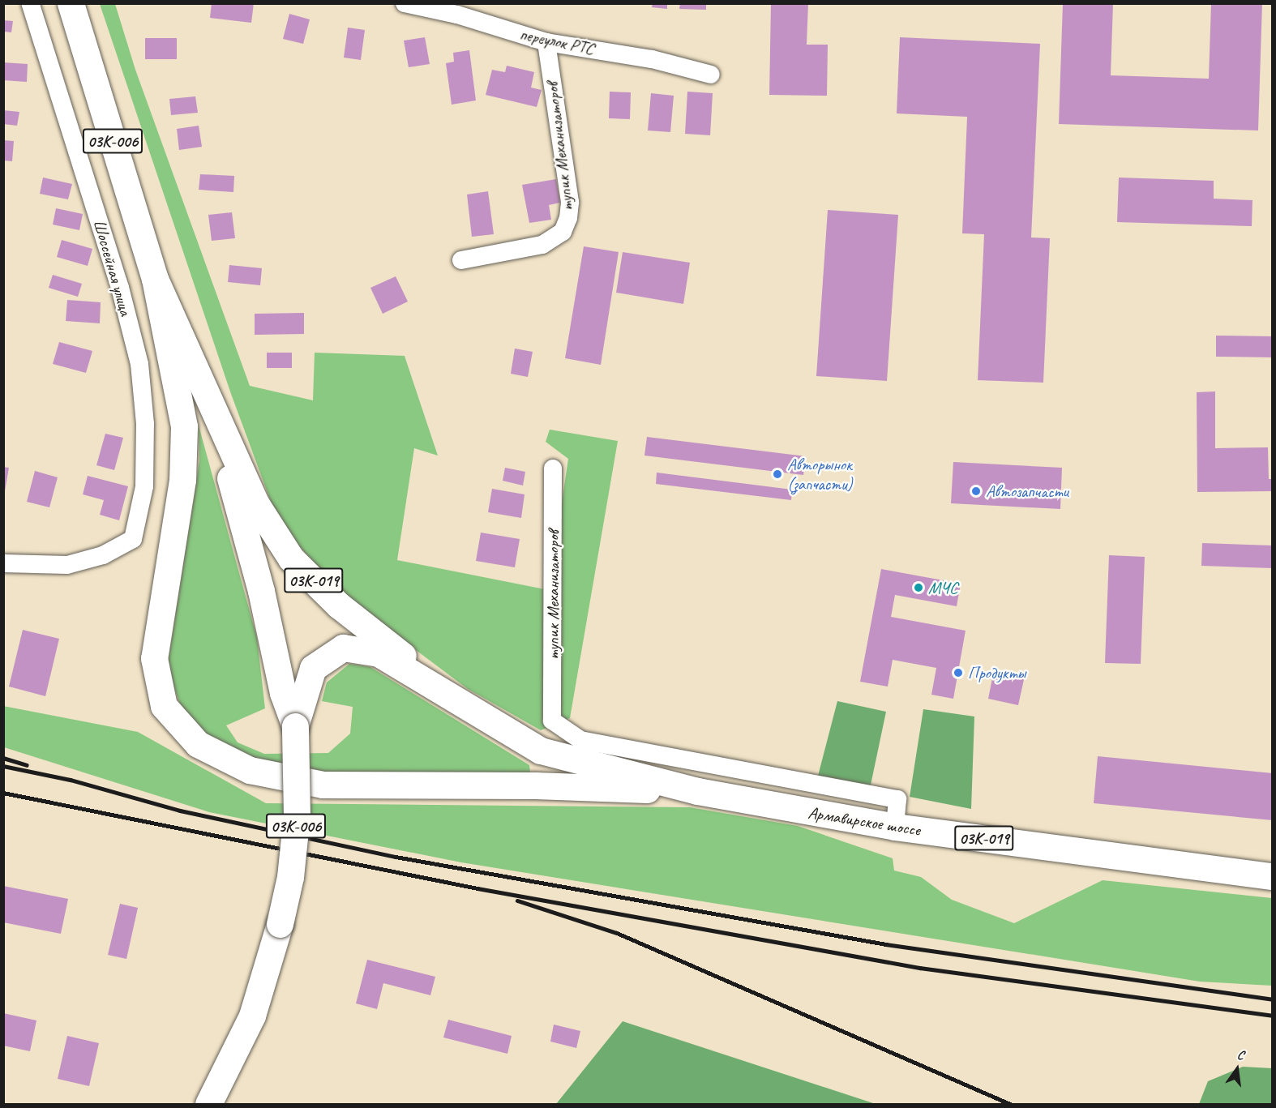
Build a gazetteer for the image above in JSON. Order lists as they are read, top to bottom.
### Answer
{
  "streets": {
    "main road": ["03К-006", "03К-019", "Армавирское шоссе"],
    "street": ["переулок РТС", "тупик Механизаторов", "Шоссейная улица"]
  },
  "crossings": [
    ["переулок РТС", "тупик Механизаторов"],
    ["03К-006", "03К-019"],
    ["тупик Механизаторов", "Армавирское шоссе"],
    ["03К-019", "Армавирское шоссе"]
  ],
  "places": [
    "Авторынок (запчасти)",
    "Автозапчасти",
    "МЧС",
    "Продукты"
  ],
  "north": "top"
}
